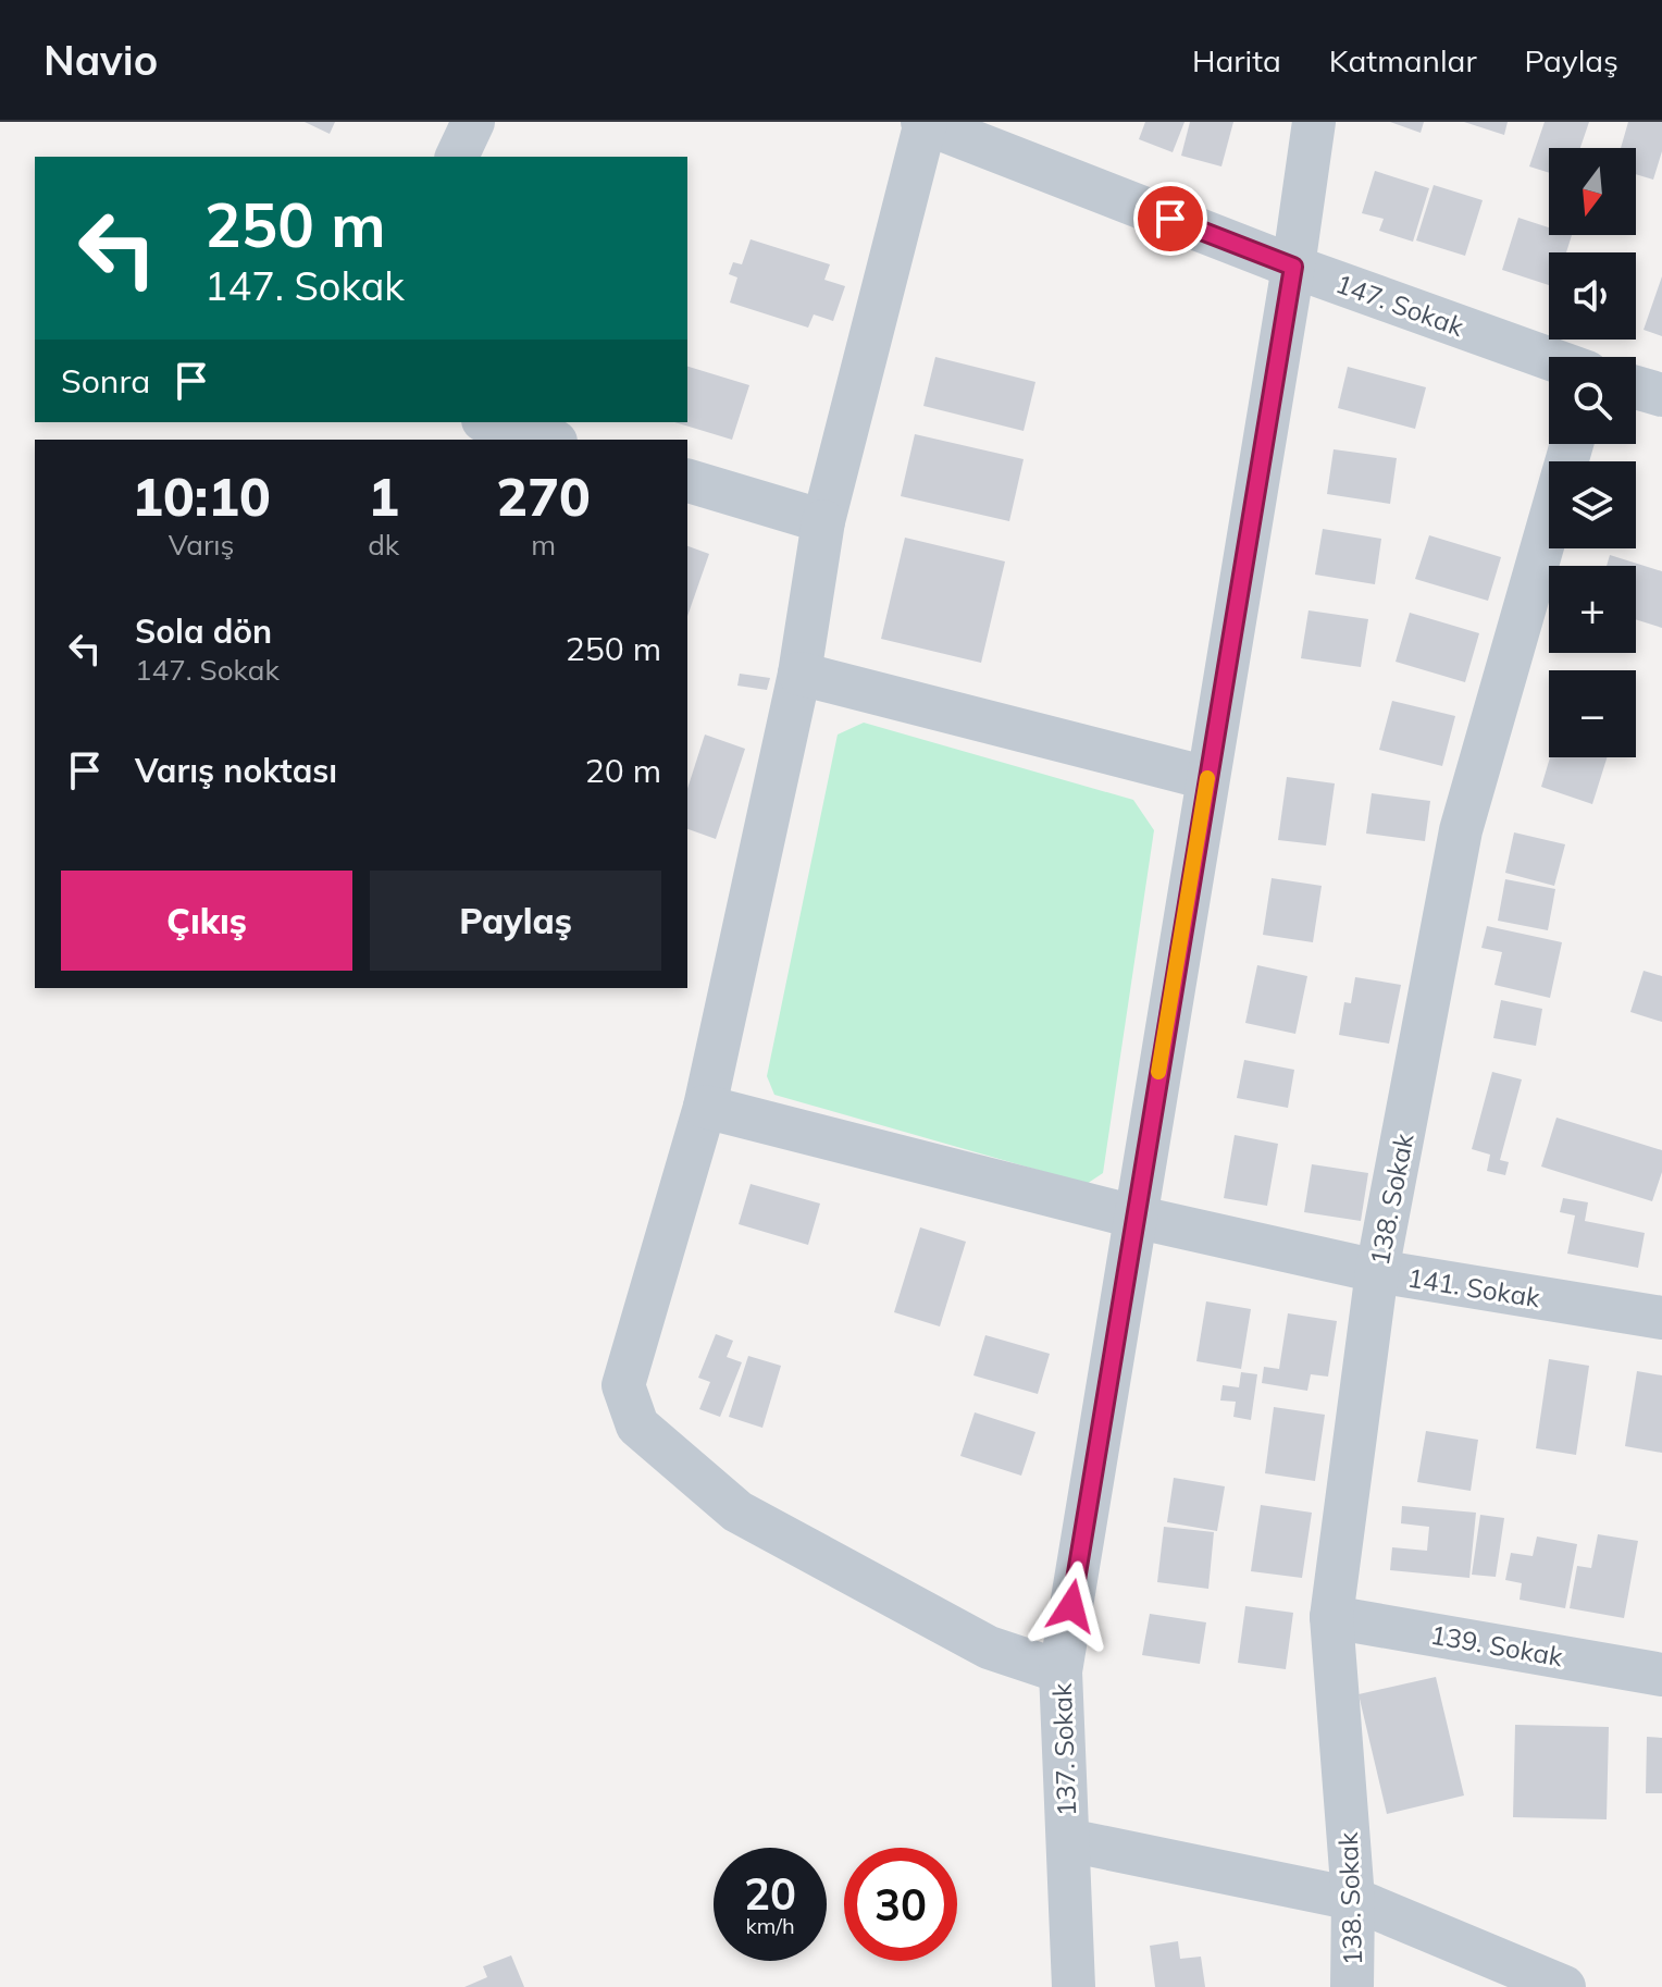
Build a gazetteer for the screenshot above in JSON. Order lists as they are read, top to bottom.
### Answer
{
  "streets": {
    "street": [
      "147. Sokak",
      "138. Sokak",
      "141. Sokak",
      "139. Sokak",
      "137. Sokak"
    ]
  },
  "crossings": [
    ["147. Sokak", "137. Sokak"],
    ["138. Sokak", "141. Sokak"],
    ["138. Sokak", "139. Sokak"],
    ["141. Sokak", "137. Sokak"]
  ],
  "north": "bottom",
  "page": {
    "header": "Navio",
    "nav": ["Harita", "Katmanlar", "Paylaş"],
    "map_buttons": ["+", "−"],
    "turn": ["250 m", "147. Sokak"],
    "then": "Sonra",
    "eta": [
      "10:10",
      "Varış",
      "1",
      "dk",
      "270",
      "m"
    ],
    "list": [
      {
        "name": "Sola dön",
        "note": "147. Sokak",
        "value": "250 m"
      },
      {
        "name": "Varış noktası",
        "value": "20 m"
      }
    ],
    "buttons": ["Çıkış", "Paylaş"],
    "speed": "20 km/h",
    "limit": "30"
  }
}
